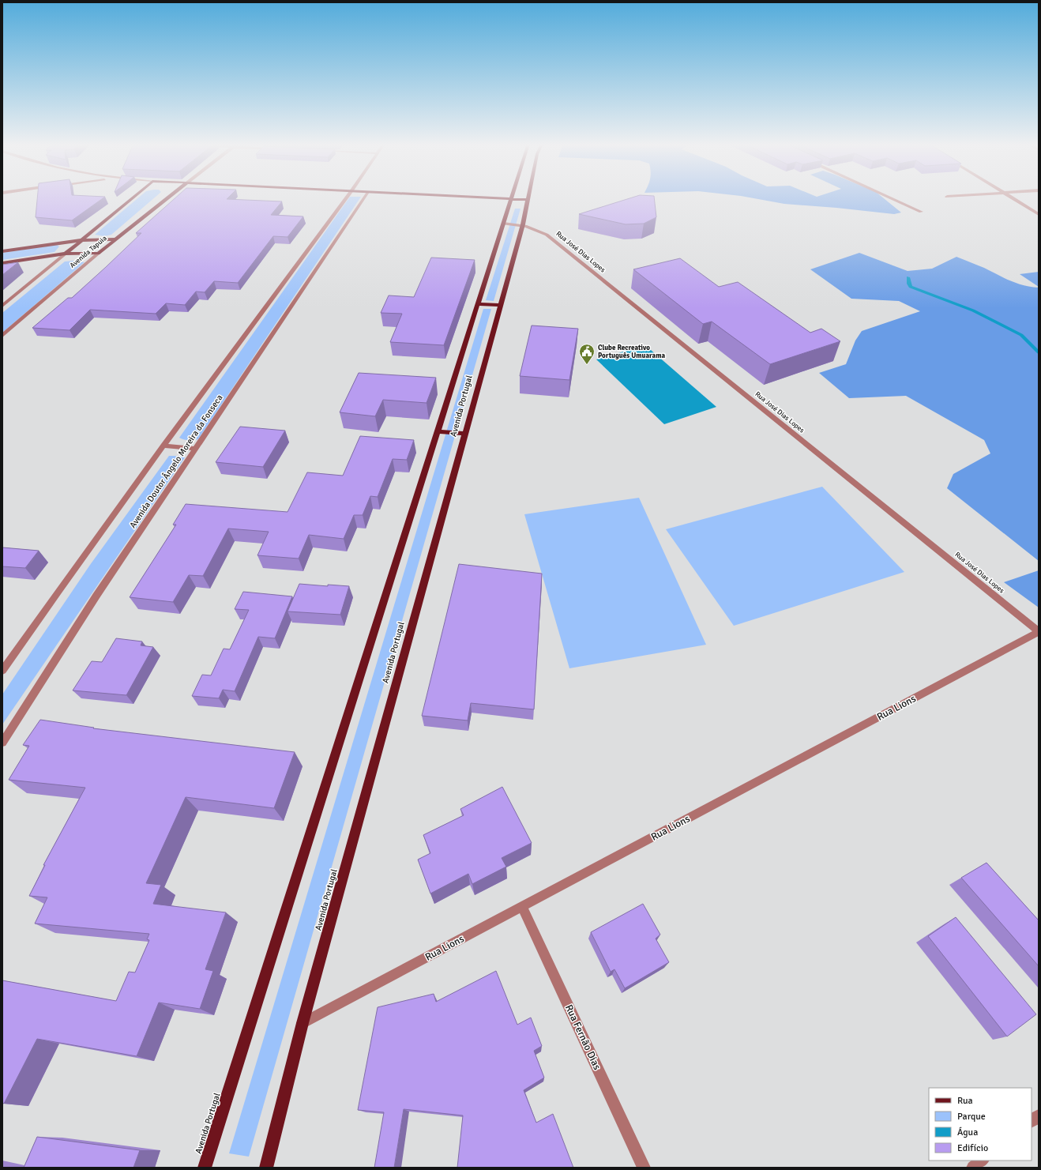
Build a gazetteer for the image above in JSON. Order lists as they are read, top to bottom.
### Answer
{
  "streets": {
    "main road": ["Avenida Tapuia", "Avenida Portugal"],
    "street": [
      "Rua José Dias Lopes",
      "Avenida Doutor Ângelo Moreira da Fonseca",
      "Rua Lions",
      "Rua Fernão Dias"
    ]
  },
  "crossings": [
    ["Rua José Dias Lopes", "Avenida Portugal"],
    ["Rua José Dias Lopes", "Rua Lions"],
    ["Avenida Portugal", "Rua Lions"],
    ["Rua Lions", "Rua Fernão Dias"]
  ],
  "places": {
    "public building": ["Clube Recreativo Português Umuarama"]
  },
  "legend": [
    "Rua",
    "Parque",
    "Água",
    "Edifício"
  ]
}
